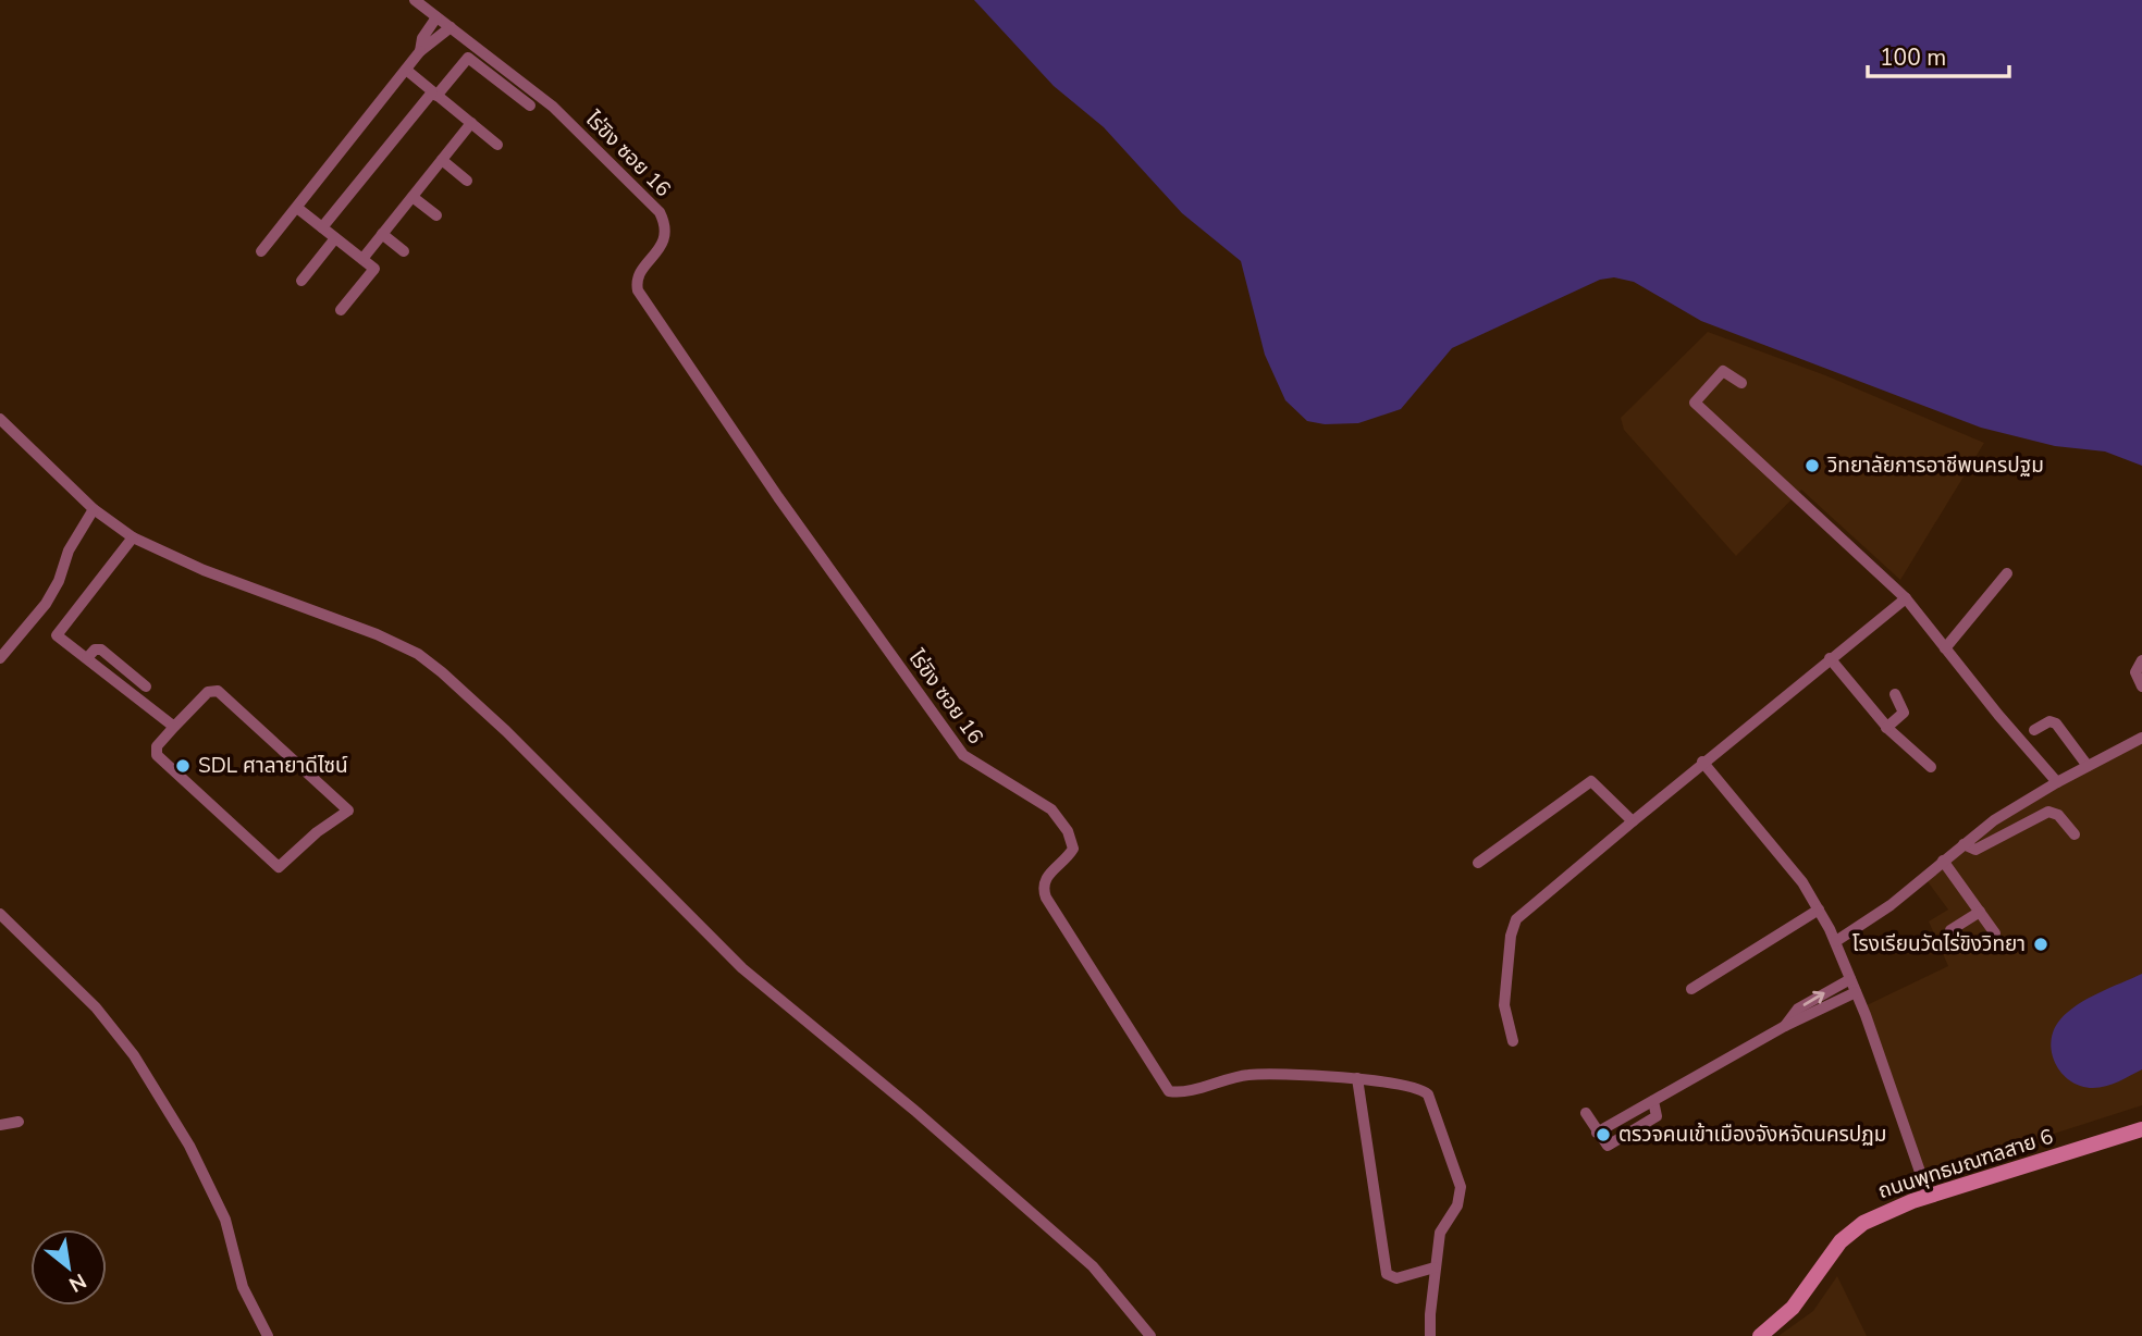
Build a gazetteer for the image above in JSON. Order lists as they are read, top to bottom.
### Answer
{
  "streets": {
    "main road": ["ถนนพุทธมณฑลสาย 6"],
    "street": ["ไร่ขิง ซอย 16"]
  },
  "places": [
    "วิทยาลัยการอาชีพนครปฐม",
    "SDL ศาลายาดีไซน์",
    "โรงเรียนวัดไร่ขิงวิทยา",
    "ตรวจคนเข้าเมืองจังหจัดนครปฏม"
  ],
  "scale_bar": "100 m",
  "north": "bottom right"
}
